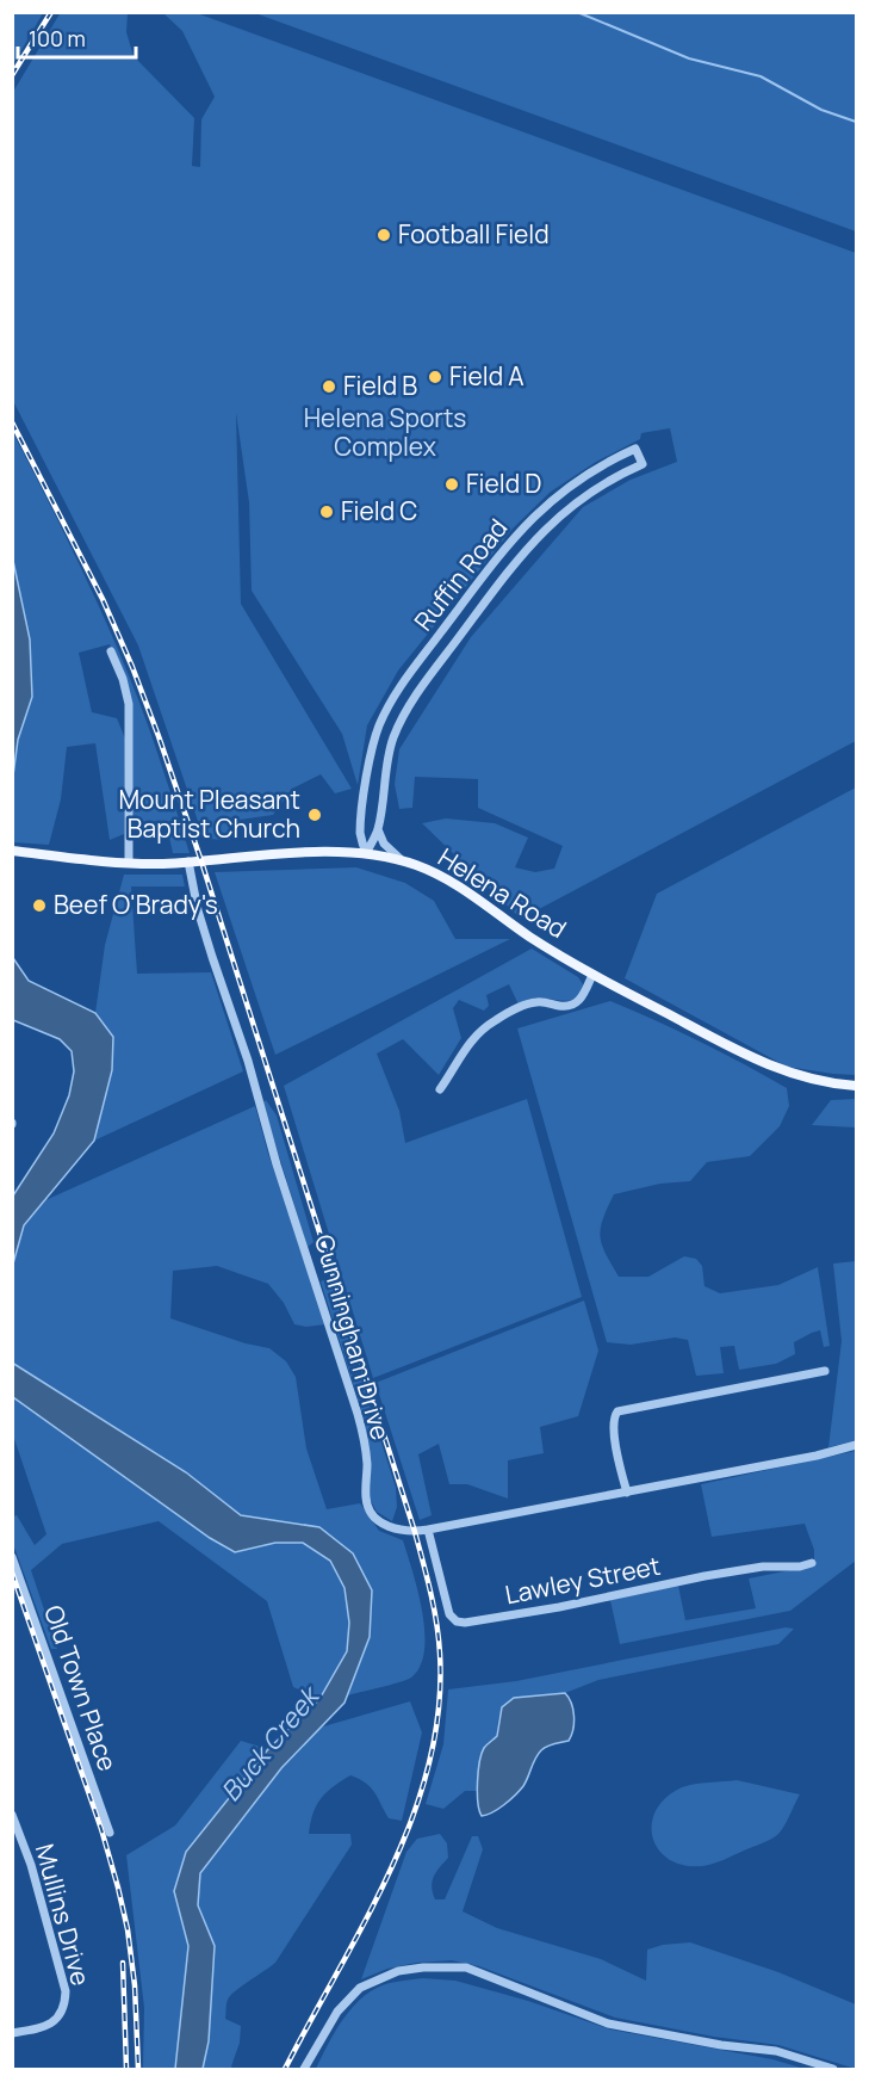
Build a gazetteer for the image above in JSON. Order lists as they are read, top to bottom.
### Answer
{
  "streets": {
    "main road": ["Helena Road"],
    "street": [
      "Ruffin Road",
      "Cunningham Drive",
      "Lawley Street",
      "Old Town Place",
      "Mullins Drive"
    ]
  },
  "crossings": [
    ["Ruffin Road", "Helena Road"],
    ["Helena Road", "Cunningham Drive"],
    ["Cunningham Drive", "Lawley Street"]
  ],
  "water": ["Buck Creek"],
  "parks": ["Helena Sports Complex"],
  "places": [
    "Football Field",
    "Field A",
    "Field B",
    "Field D",
    "Field C",
    "Mount Pleasant Baptist Church",
    "Beef O'Brady's"
  ],
  "scale_bar": "100 m"
}
